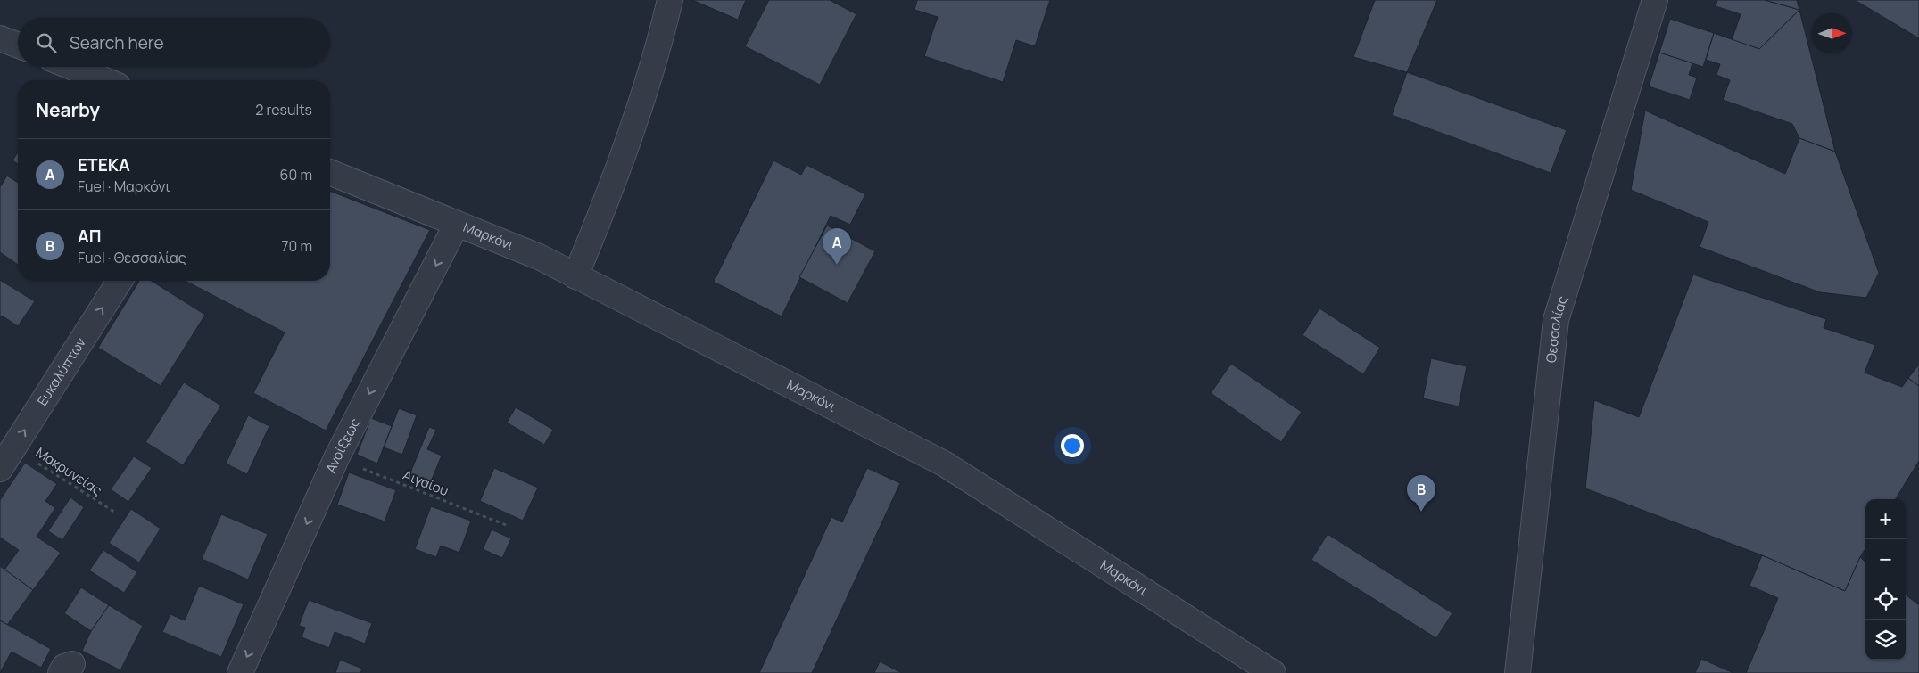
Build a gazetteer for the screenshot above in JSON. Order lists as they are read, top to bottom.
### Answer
{
  "streets": {
    "street": [
      "Μαρκόνι",
      "Θεσσαλίας",
      "Ευκαλύπτων",
      "Ανοίξεως"
    ],
    "path": ["Μακρυνείας", "Αιγαίου"]
  },
  "crossings": [
    ["Μαρκόνι", "Ανοίξεως"],
    ["Ευκαλύπτων", "Μακρυνείας"],
    ["Ανοίξεως", "Αιγαίου"]
  ],
  "one_way": ["Ευκαλύπτων", "Ανοίξεως"],
  "north": "right",
  "page": {
    "search": "Search here",
    "heading": ["Nearby", "2 results"],
    "list": [
      {
        "mark": "A",
        "name": "ΕΤΕΚΑ",
        "note": "Fuel · Μαρκόνι",
        "value": "60 m"
      },
      {
        "mark": "B",
        "name": "ΑΠ",
        "note": "Fuel · Θεσσαλίας",
        "value": "70 m"
      }
    ],
    "pins": ["A", "B"],
    "map_buttons": ["+", "−"]
  }
}
